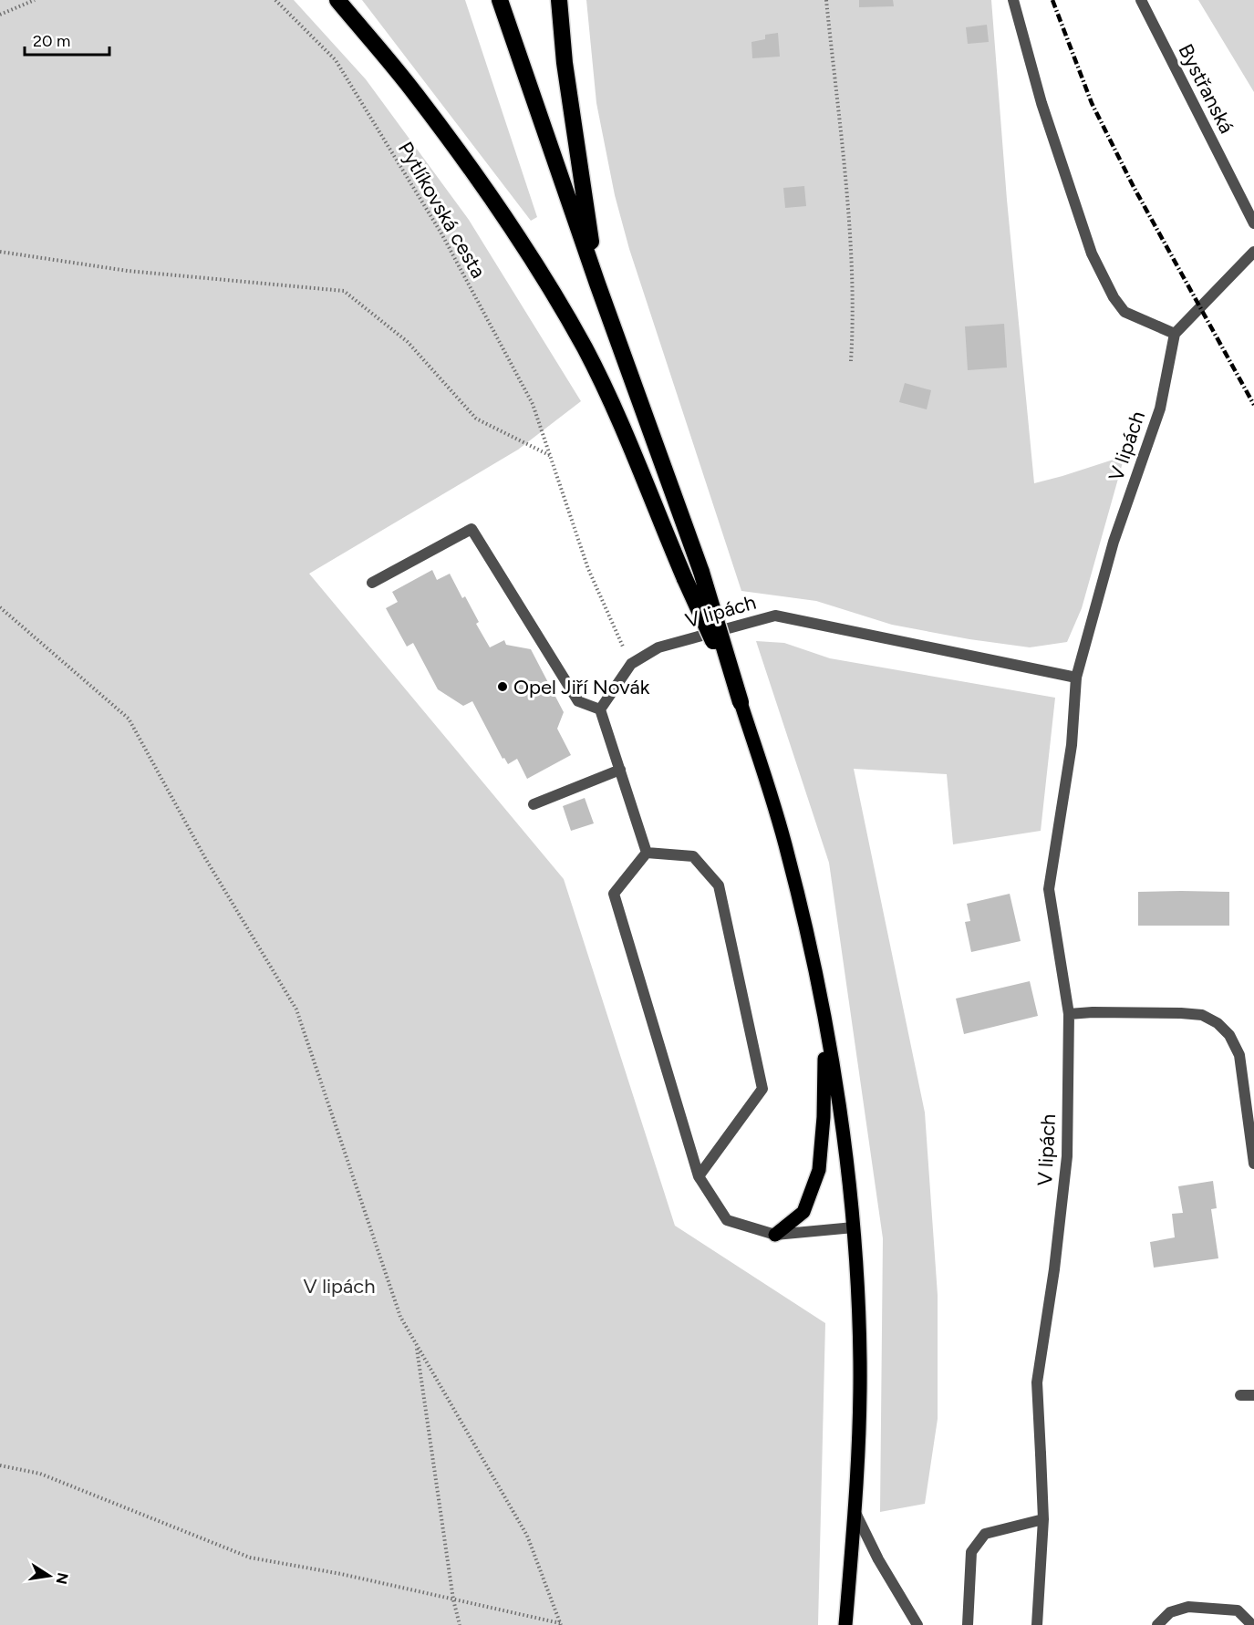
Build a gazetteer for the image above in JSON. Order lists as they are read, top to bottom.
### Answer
{
  "streets": {
    "street": ["Bystřanská", "V lipách"],
    "path": ["Pytlíkovská cesta"]
  },
  "parks": ["V lipách"],
  "places": ["Opel Jiří Novák"],
  "scale_bar": "20 m",
  "north": "right"
}
